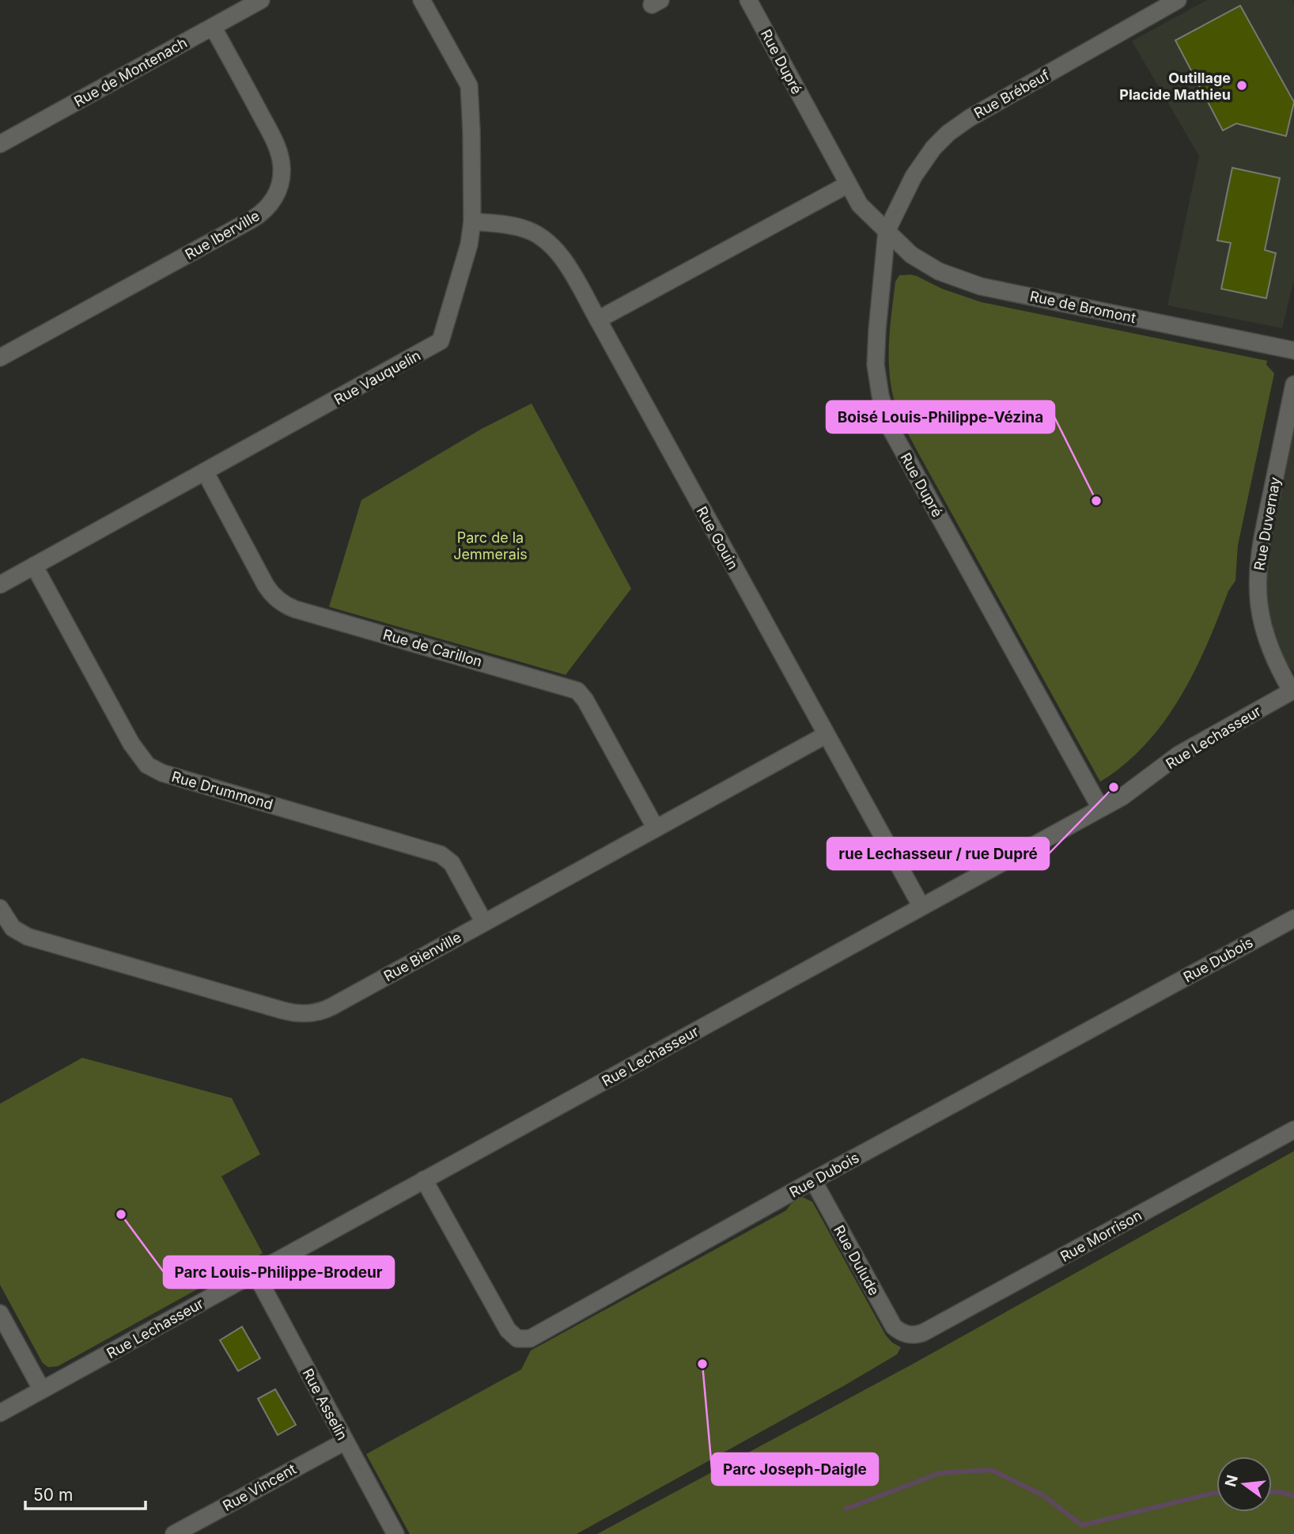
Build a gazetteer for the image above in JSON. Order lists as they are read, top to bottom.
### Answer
{
  "streets": {
    "street": [
      "Rue Dupré",
      "Rue de Montenach",
      "Rue Brébeuf",
      "Rue Iberville",
      "Rue de Bromont",
      "Rue Vauquelin",
      "Rue Duvernay",
      "Rue Gouin",
      "Rue de Carillon",
      "Rue Lechasseur",
      "Rue Drummond",
      "Rue Bienville",
      "Rue Dubois",
      "Rue Morrison",
      "Rue Dulude",
      "Rue Asselin",
      "Rue Vincent"
    ]
  },
  "crossings": [
    ["Rue Dupré", "Rue Brébeuf"],
    ["Rue Dupré", "Rue de Bromont"],
    ["Rue Dupré", "Rue Lechasseur"],
    ["Rue de Montenach", "Rue Iberville"],
    ["Rue Brébeuf", "Rue de Bromont"],
    ["Rue Vauquelin", "Rue Gouin"],
    ["Rue Vauquelin", "Rue de Carillon"],
    ["Rue Vauquelin", "Rue Drummond"],
    ["Rue Duvernay", "Rue Lechasseur"],
    ["Rue Gouin", "Rue Lechasseur"],
    ["Rue Gouin", "Rue Bienville"],
    ["Rue de Carillon", "Rue Bienville"],
    ["Rue Lechasseur", "Rue Dubois"],
    ["Rue Lechasseur", "Rue Asselin"],
    ["Rue Drummond", "Rue Bienville"],
    ["Rue Dubois", "Rue Dulude"],
    ["Rue Morrison", "Rue Dulude"],
    ["Rue Asselin", "Rue Vincent"]
  ],
  "parks": ["Parc de la Jemmerais"],
  "places": [
    "Outillage Placide Mathieu",
    "Boisé Louis-Philippe-Vézina",
    "rue Lechasseur / rue Dupré",
    "Parc Louis-Philippe-Brodeur",
    "Parc Joseph-Daigle"
  ],
  "scale_bar": "50 m",
  "north": "left"
}
